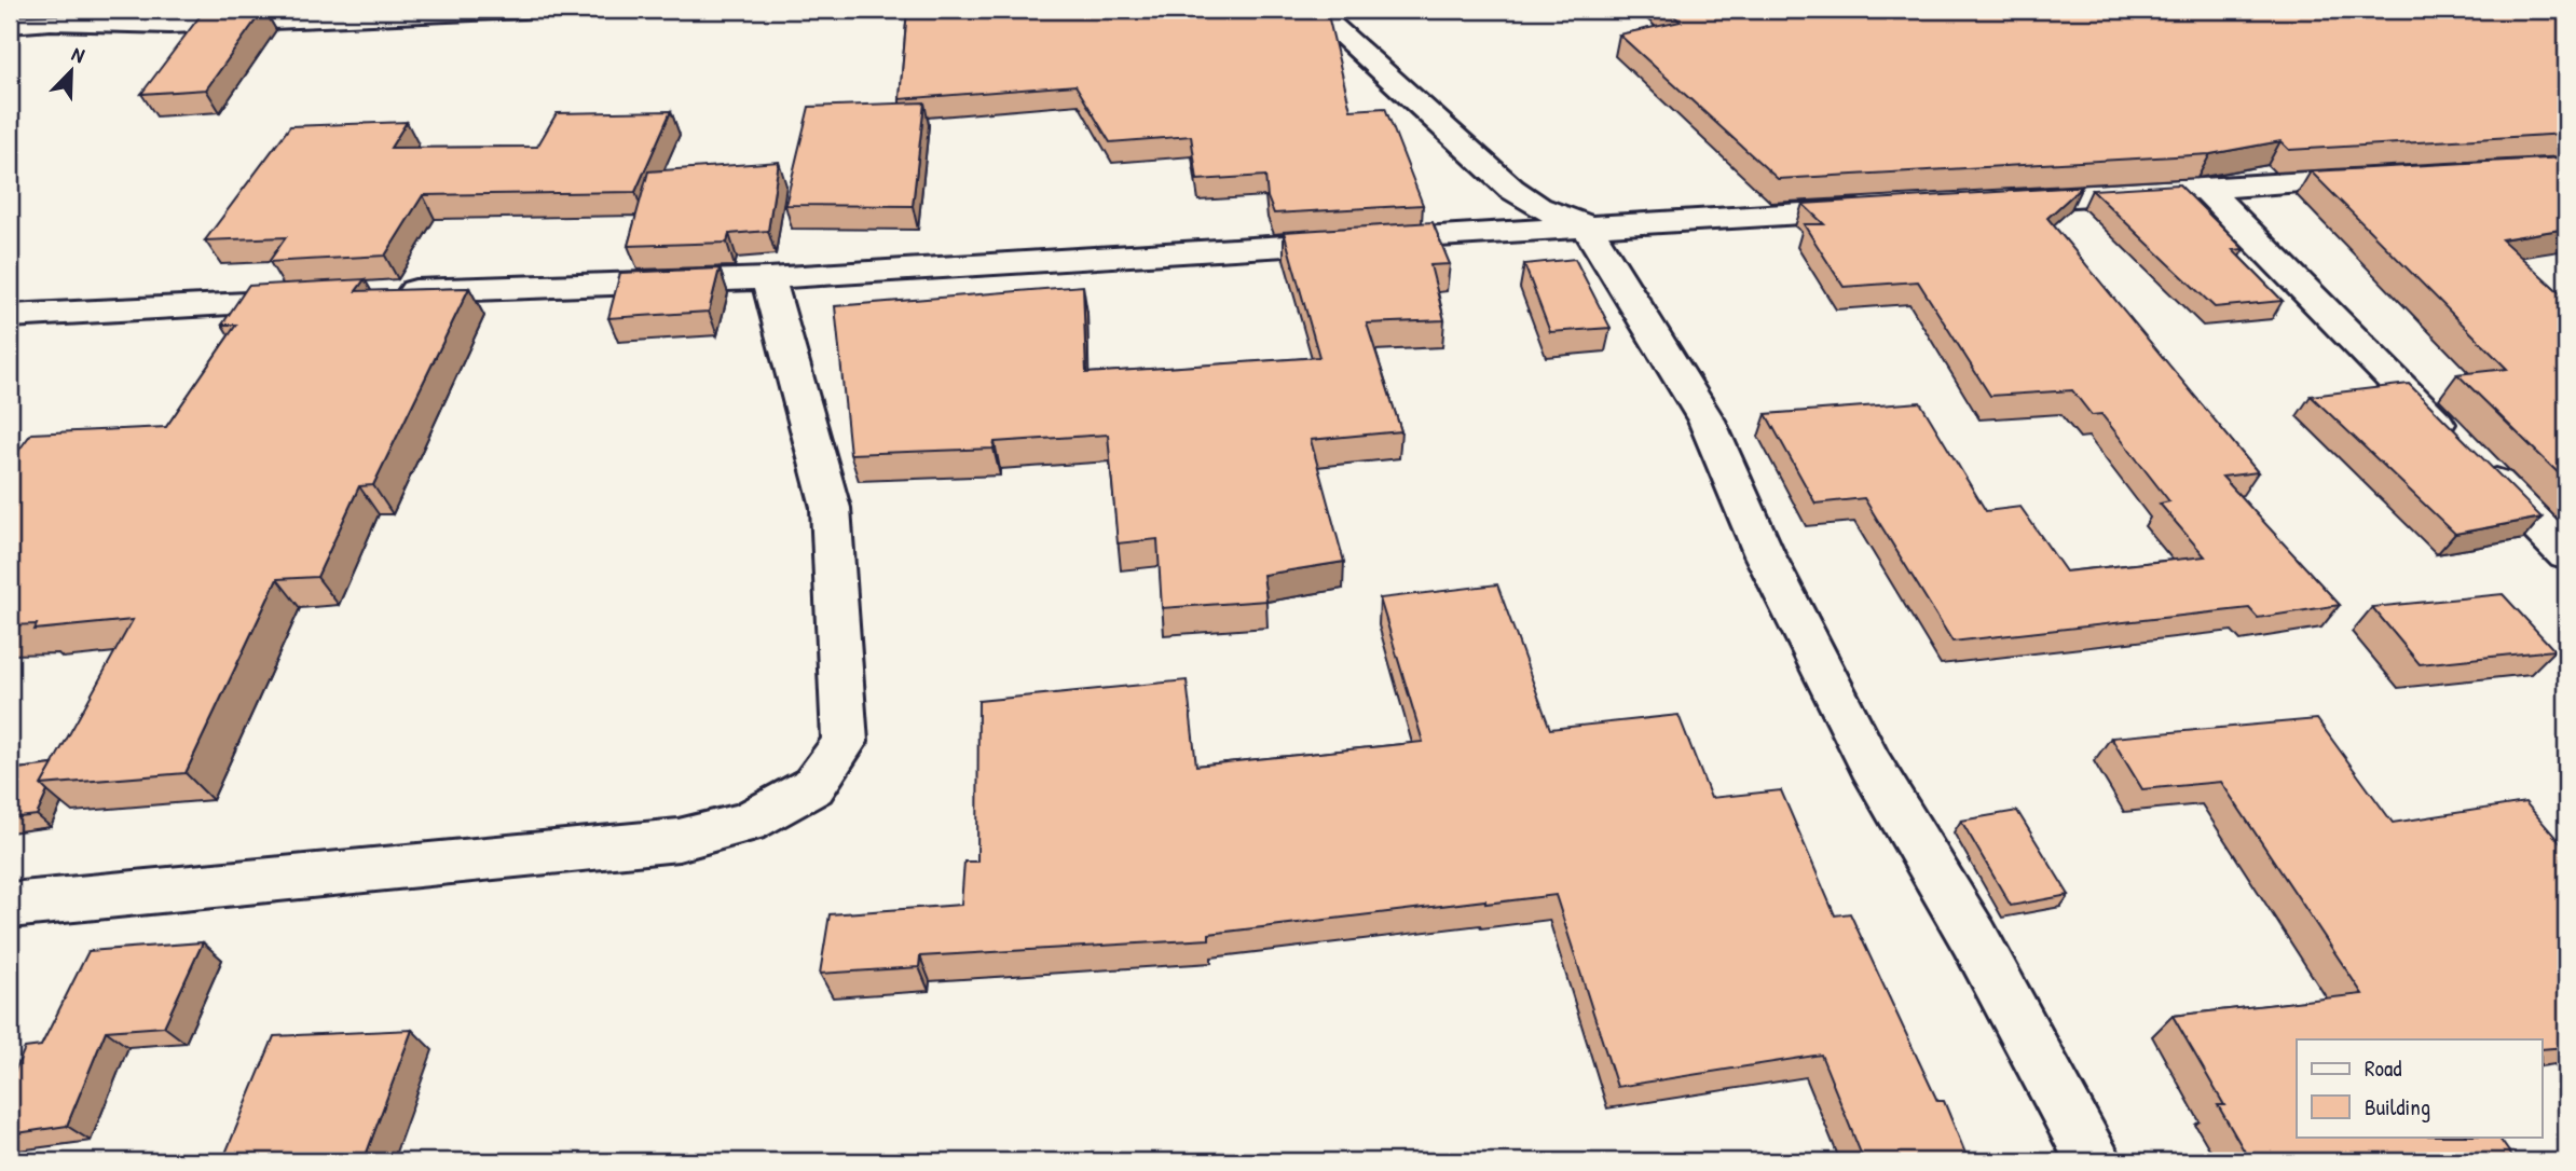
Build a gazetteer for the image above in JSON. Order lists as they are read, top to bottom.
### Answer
{
  "legend": ["Road", "Building"],
  "north": "top right"
}
